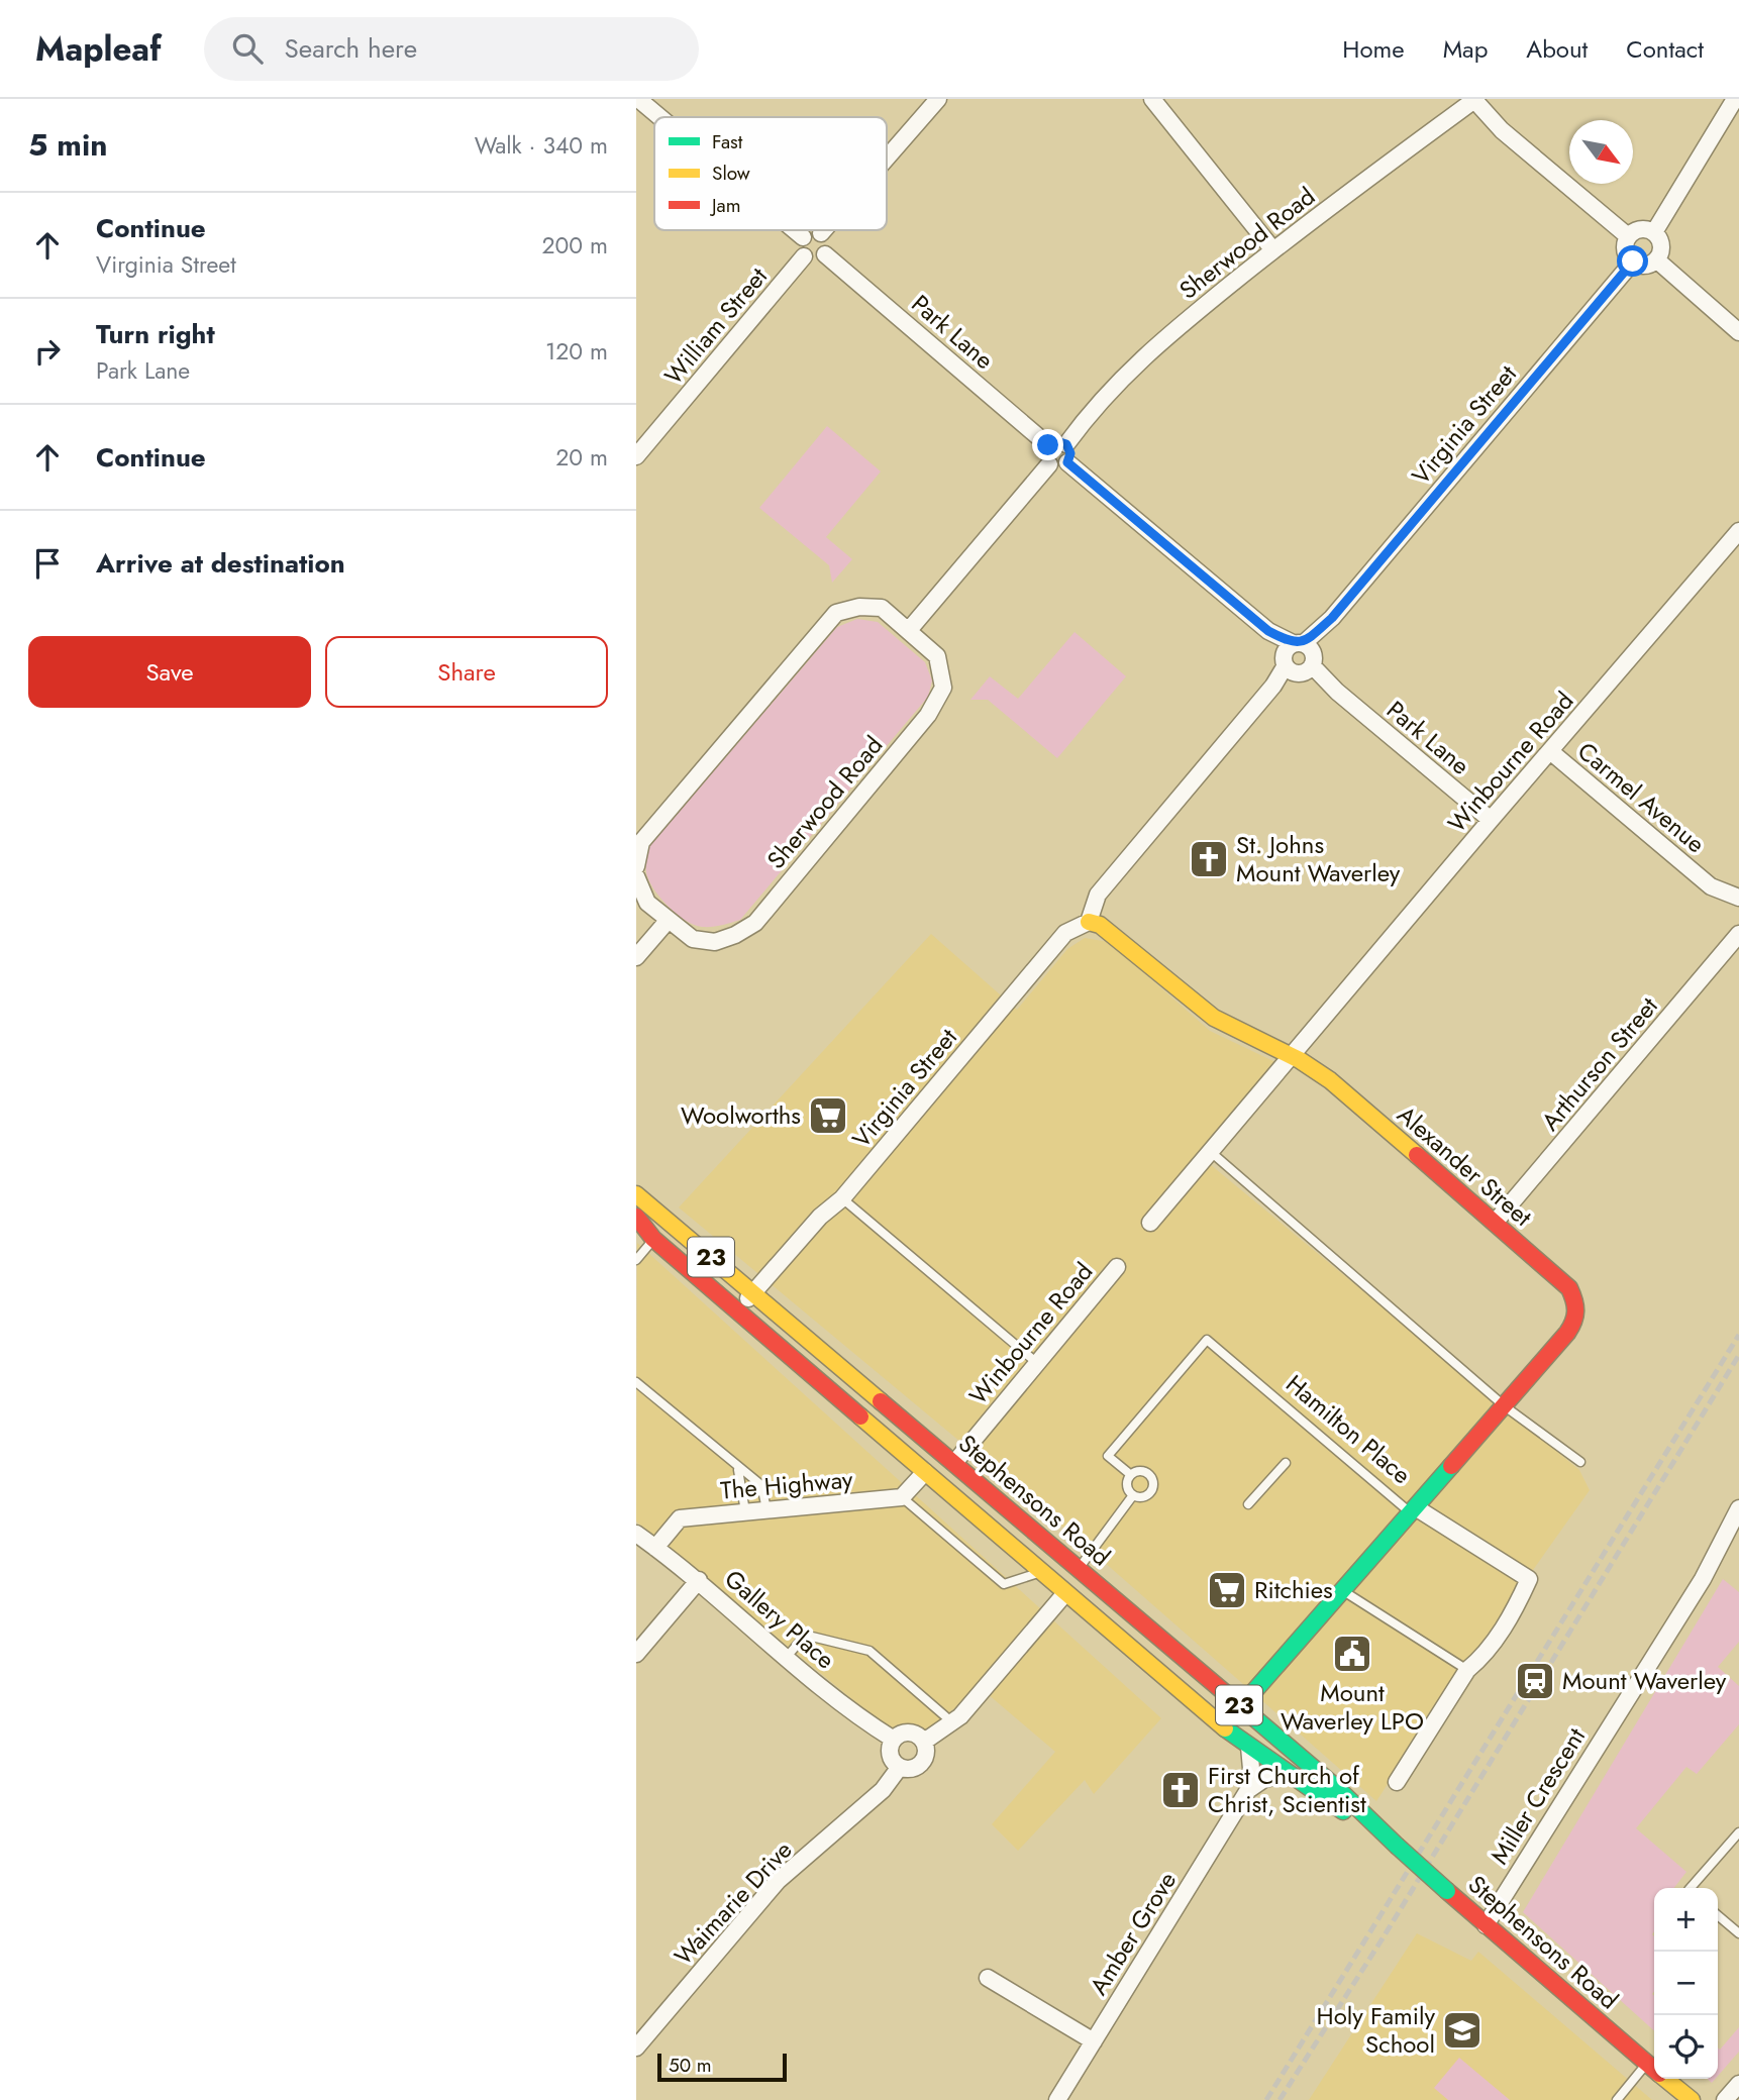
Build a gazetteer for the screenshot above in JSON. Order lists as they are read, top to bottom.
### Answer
{
  "streets": {
    "main road": [
      "Alexander Street",
      "23",
      "Hamilton Place",
      "Stephensons Road"
    ],
    "street": [
      "Sherwood Road",
      "William Street",
      "Park Lane",
      "Virginia Street",
      "Winbourne Road",
      "Carmel Avenue",
      "Arthurson Street",
      "The Highway",
      "Gallery Place",
      "Miller Crescent",
      "Waimarie Drive",
      "Amber Grove"
    ]
  },
  "crossings": [
    ["Sherwood Road", "Park Lane"],
    ["William Street", "Park Lane"],
    ["Park Lane", "Virginia Street"],
    ["Park Lane", "Winbourne Road"],
    ["Virginia Street", "Alexander Street"],
    ["Virginia Street", "Stephensons Road"],
    ["Winbourne Road", "Carmel Avenue"],
    ["Winbourne Road", "Alexander Street"],
    ["Winbourne Road", "Stephensons Road"],
    ["Arthurson Street", "Alexander Street"],
    ["Alexander Street", "Hamilton Place"],
    ["Hamilton Place", "Stephensons Road"],
    ["The Highway", "Gallery Place"],
    ["Stephensons Road", "Miller Crescent"],
    ["Stephensons Road", "Amber Grove"],
    ["Gallery Place", "Waimarie Drive"]
  ],
  "places": {
    "church": ["St. Johns Mount Waverley", "First Church of Christ, Scientist"],
    "supermarket": ["Woolworths", "Ritchies"],
    "public building": ["Mount Waverley LPO"],
    "station": ["Mount Waverley"],
    "school or university": ["Holy Family School"]
  },
  "legend": ["Fast", "Slow", "Jam"],
  "scale_bar": "50 m",
  "north": "bottom right",
  "page": {
    "header": "Mapleaf",
    "search": "Search here",
    "nav": [
      "Home",
      "Map",
      "About",
      "Contact"
    ],
    "heading": ["5 min", "Walk · 340 m"],
    "list": [
      ["Continue", "Virginia Street", "200 m"],
      ["Turn right", "Park Lane", "120 m"],
      ["Continue", "20 m"],
      "Arrive at destination"
    ],
    "buttons": ["Save", "Share"],
    "map_buttons": ["+", "−"],
    "scale": "50 m"
  }
}
